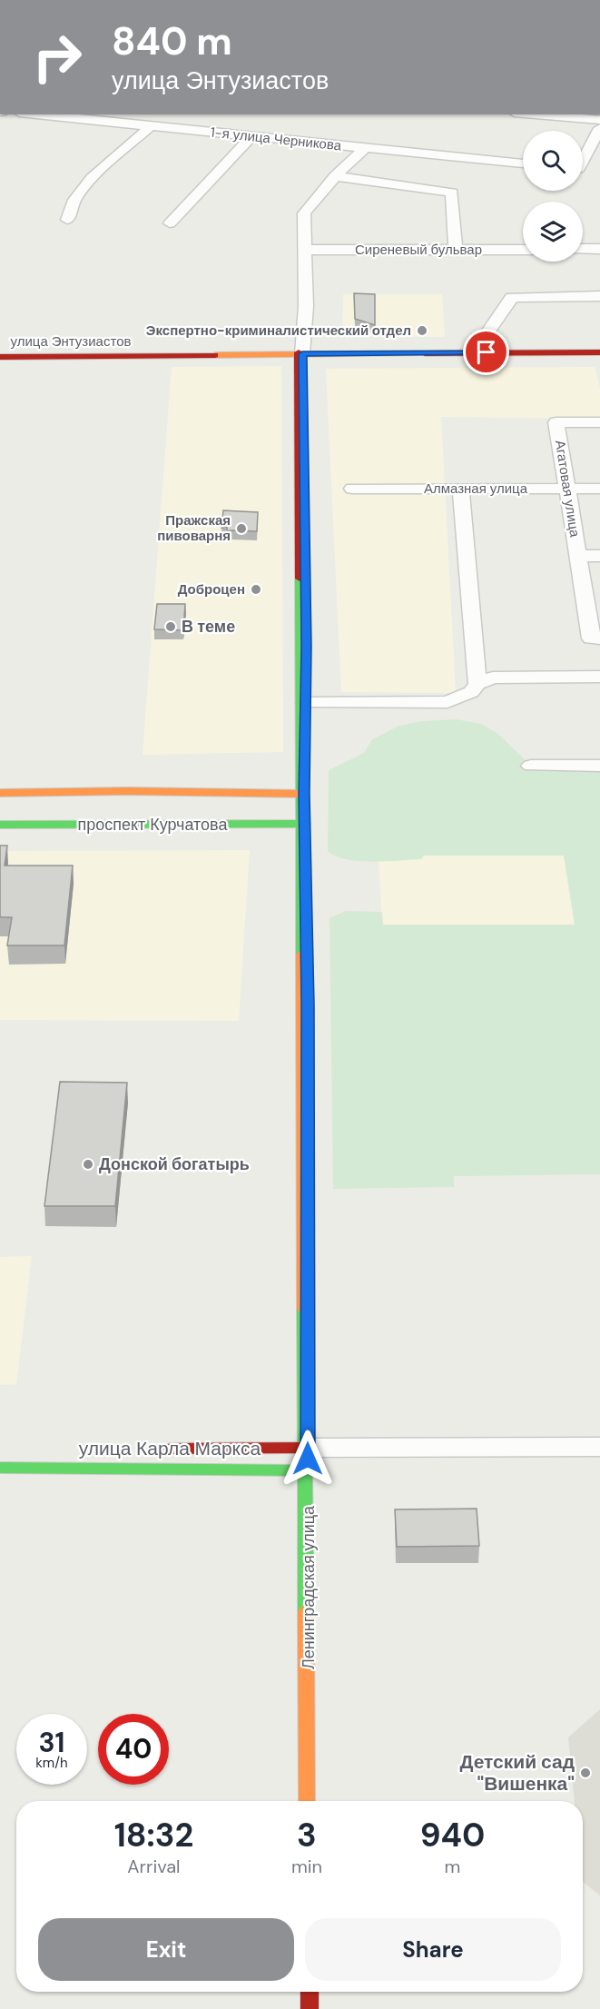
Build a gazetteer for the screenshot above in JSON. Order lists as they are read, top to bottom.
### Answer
{
  "streets": {
    "street": [
      "1-я улица Черникова",
      "Сиреневый бульвар",
      "улица Энтузиастов",
      "Алмазная улица",
      "Агатовая улица",
      "проспект Курчатова",
      "улица Карла Маркса"
    ]
  },
  "crossings": [
    ["Алмазная улица", "Агатовая улица"]
  ],
  "places": [
    "Экспертно-криминалистический отдел",
    "Пражская пивоварня",
    "Доброцен",
    "В теме",
    "Донской богатырь",
    "Детский сад \"Вишенка\""
  ],
  "page": {
    "turn": ["840 m", "улица Энтузиастов"],
    "speed": "31 km/h",
    "limit": "40",
    "eta": [
      "18:32",
      "Arrival",
      "3",
      "min",
      "940",
      "m"
    ],
    "buttons": ["Exit", "Share"]
  }
}
